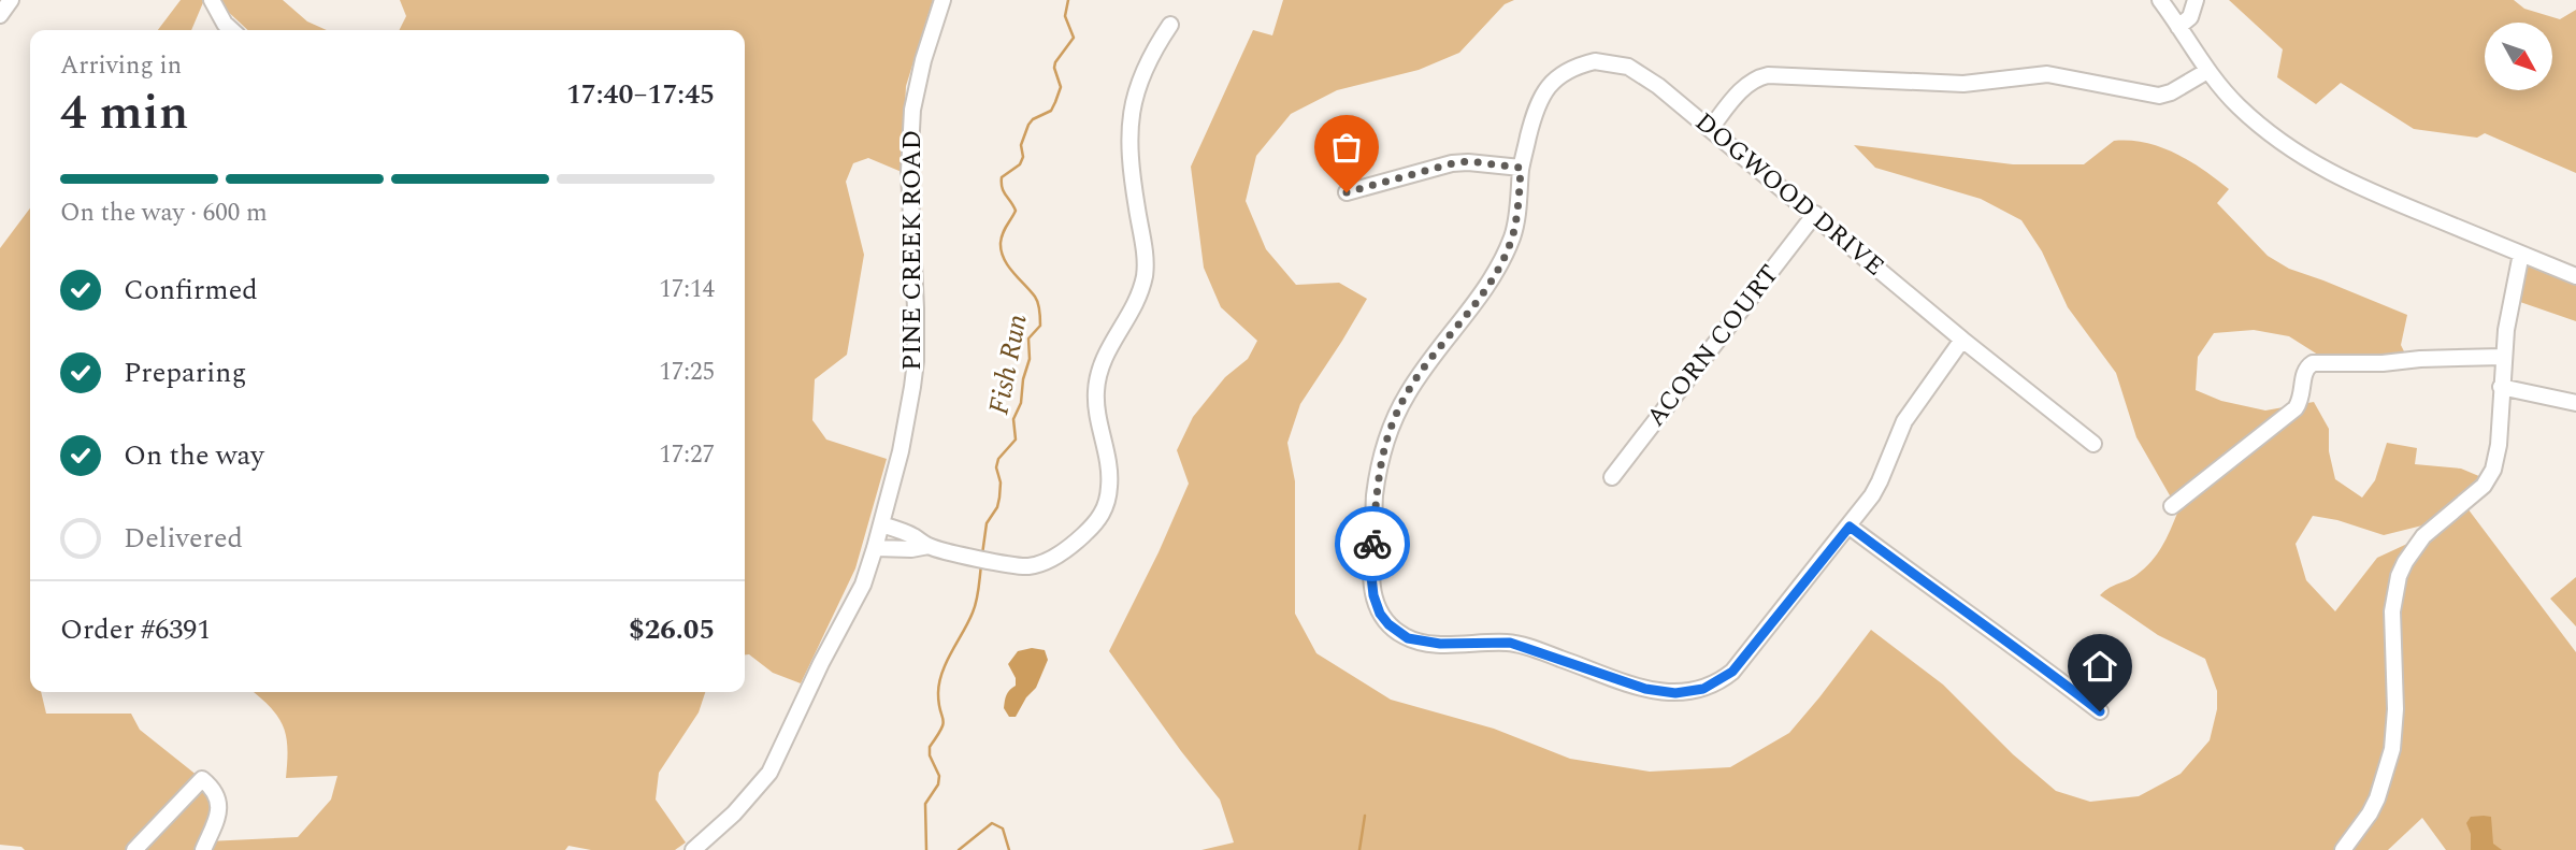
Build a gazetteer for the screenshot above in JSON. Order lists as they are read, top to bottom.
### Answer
{
  "streets": {
    "street": ["DOGWOOD DRIVE", "PINE CREEK ROAD", "ACORN COURT"]
  },
  "crossings": [
    ["DOGWOOD DRIVE", "ACORN COURT"]
  ],
  "water": ["Fish Run"],
  "north": "bottom right",
  "page": {
    "heading": ["4 min", "Arriving in", "17:40–17:45"],
    "panel": ["Order #6391", "$26.05"],
    "bar": "On the way · 600 m",
    "list": [
      ["Confirmed", "17:14"],
      ["Preparing", "17:25"],
      ["On the way", "17:27"],
      "Delivered"
    ]
  }
}
